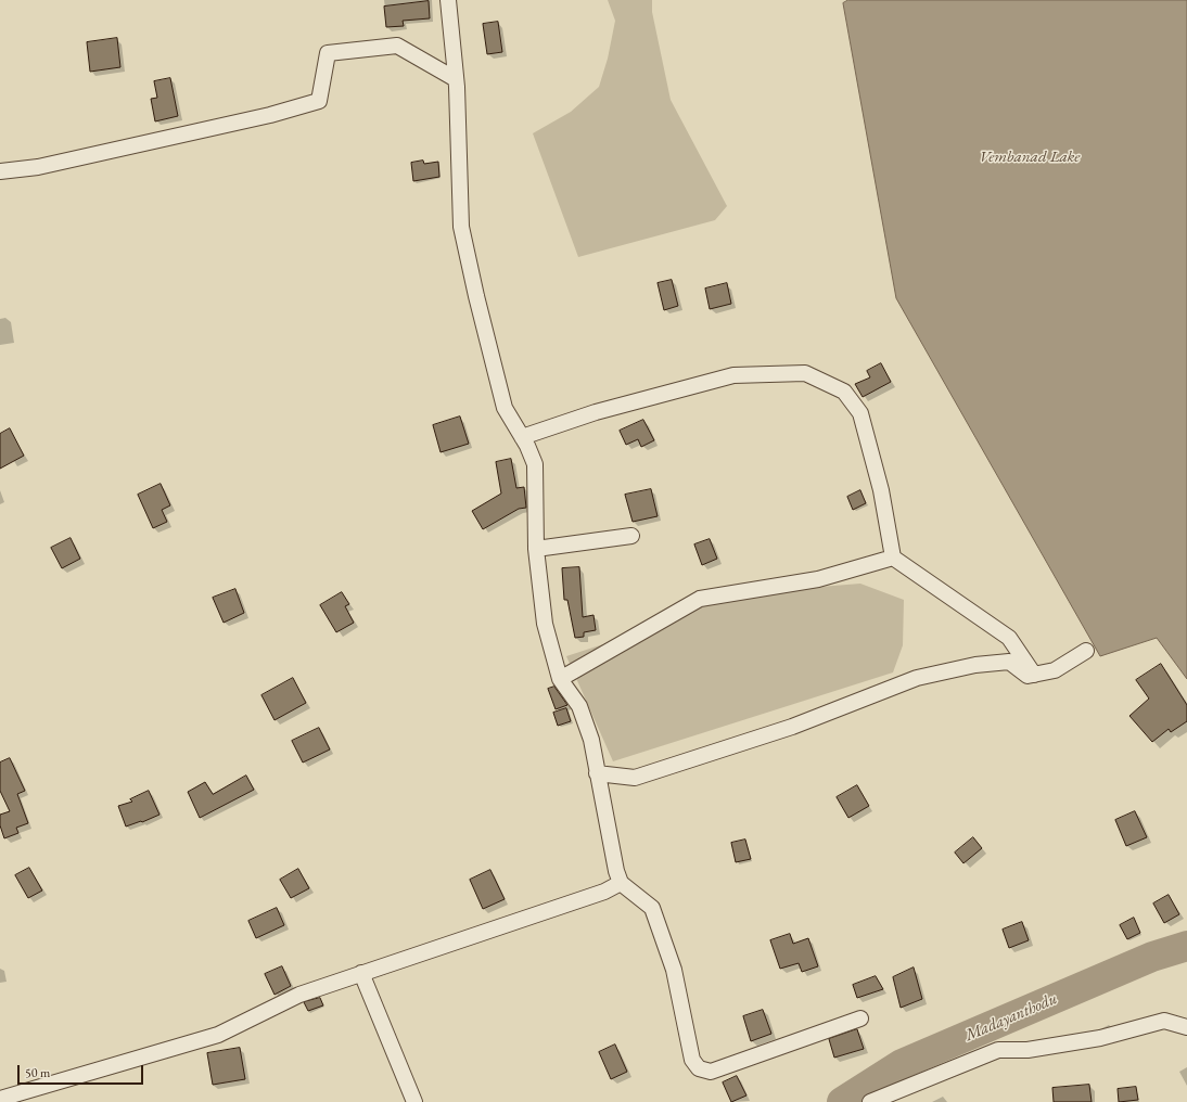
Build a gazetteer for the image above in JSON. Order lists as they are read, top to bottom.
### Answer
{
  "water": ["Vembanad Lake", "Madayanthodu"],
  "scale_bar": "50 m"
}
